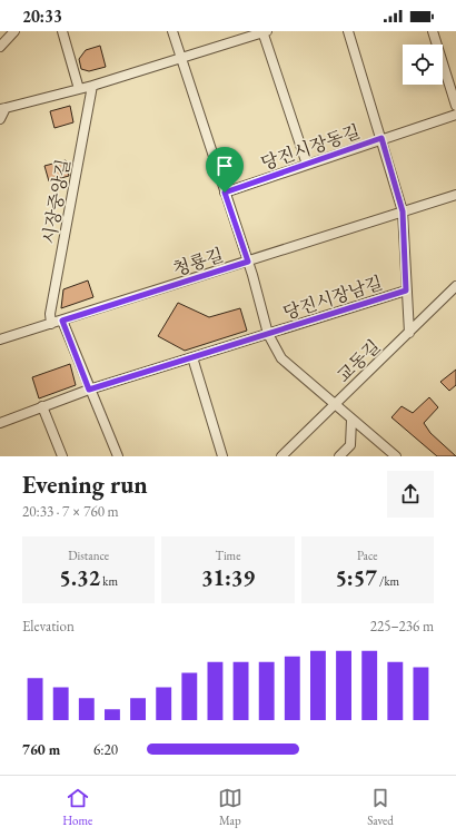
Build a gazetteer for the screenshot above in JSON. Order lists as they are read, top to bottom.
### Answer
{
  "streets": {
    "street": [
      "당진시장동길",
      "시장중앙길",
      "청룡길",
      "당진시장남길",
      "교동길"
    ]
  },
  "crossings": [
    ["당진시장동길", "당진시장남길"],
    ["시장중앙길", "청룡길"],
    ["청룡길", "당진시장남길"],
    ["당진시장남길", "교동길"]
  ],
  "page": {
    "status": "20:33",
    "heading": ["Evening run", "20:33 · 7 × 760 m"],
    "stats": [
      ["Distance", "5.32 km"],
      ["Time", "31:39"],
      ["Pace", "5:57 /km"]
    ],
    "chart": ["Elevation", "225–236 m"],
    "list": [
      {
        "name": "760 m",
        "note": "6:20"
      }
    ],
    "tabs": ["Home", "Map", "Saved"]
  }
}
